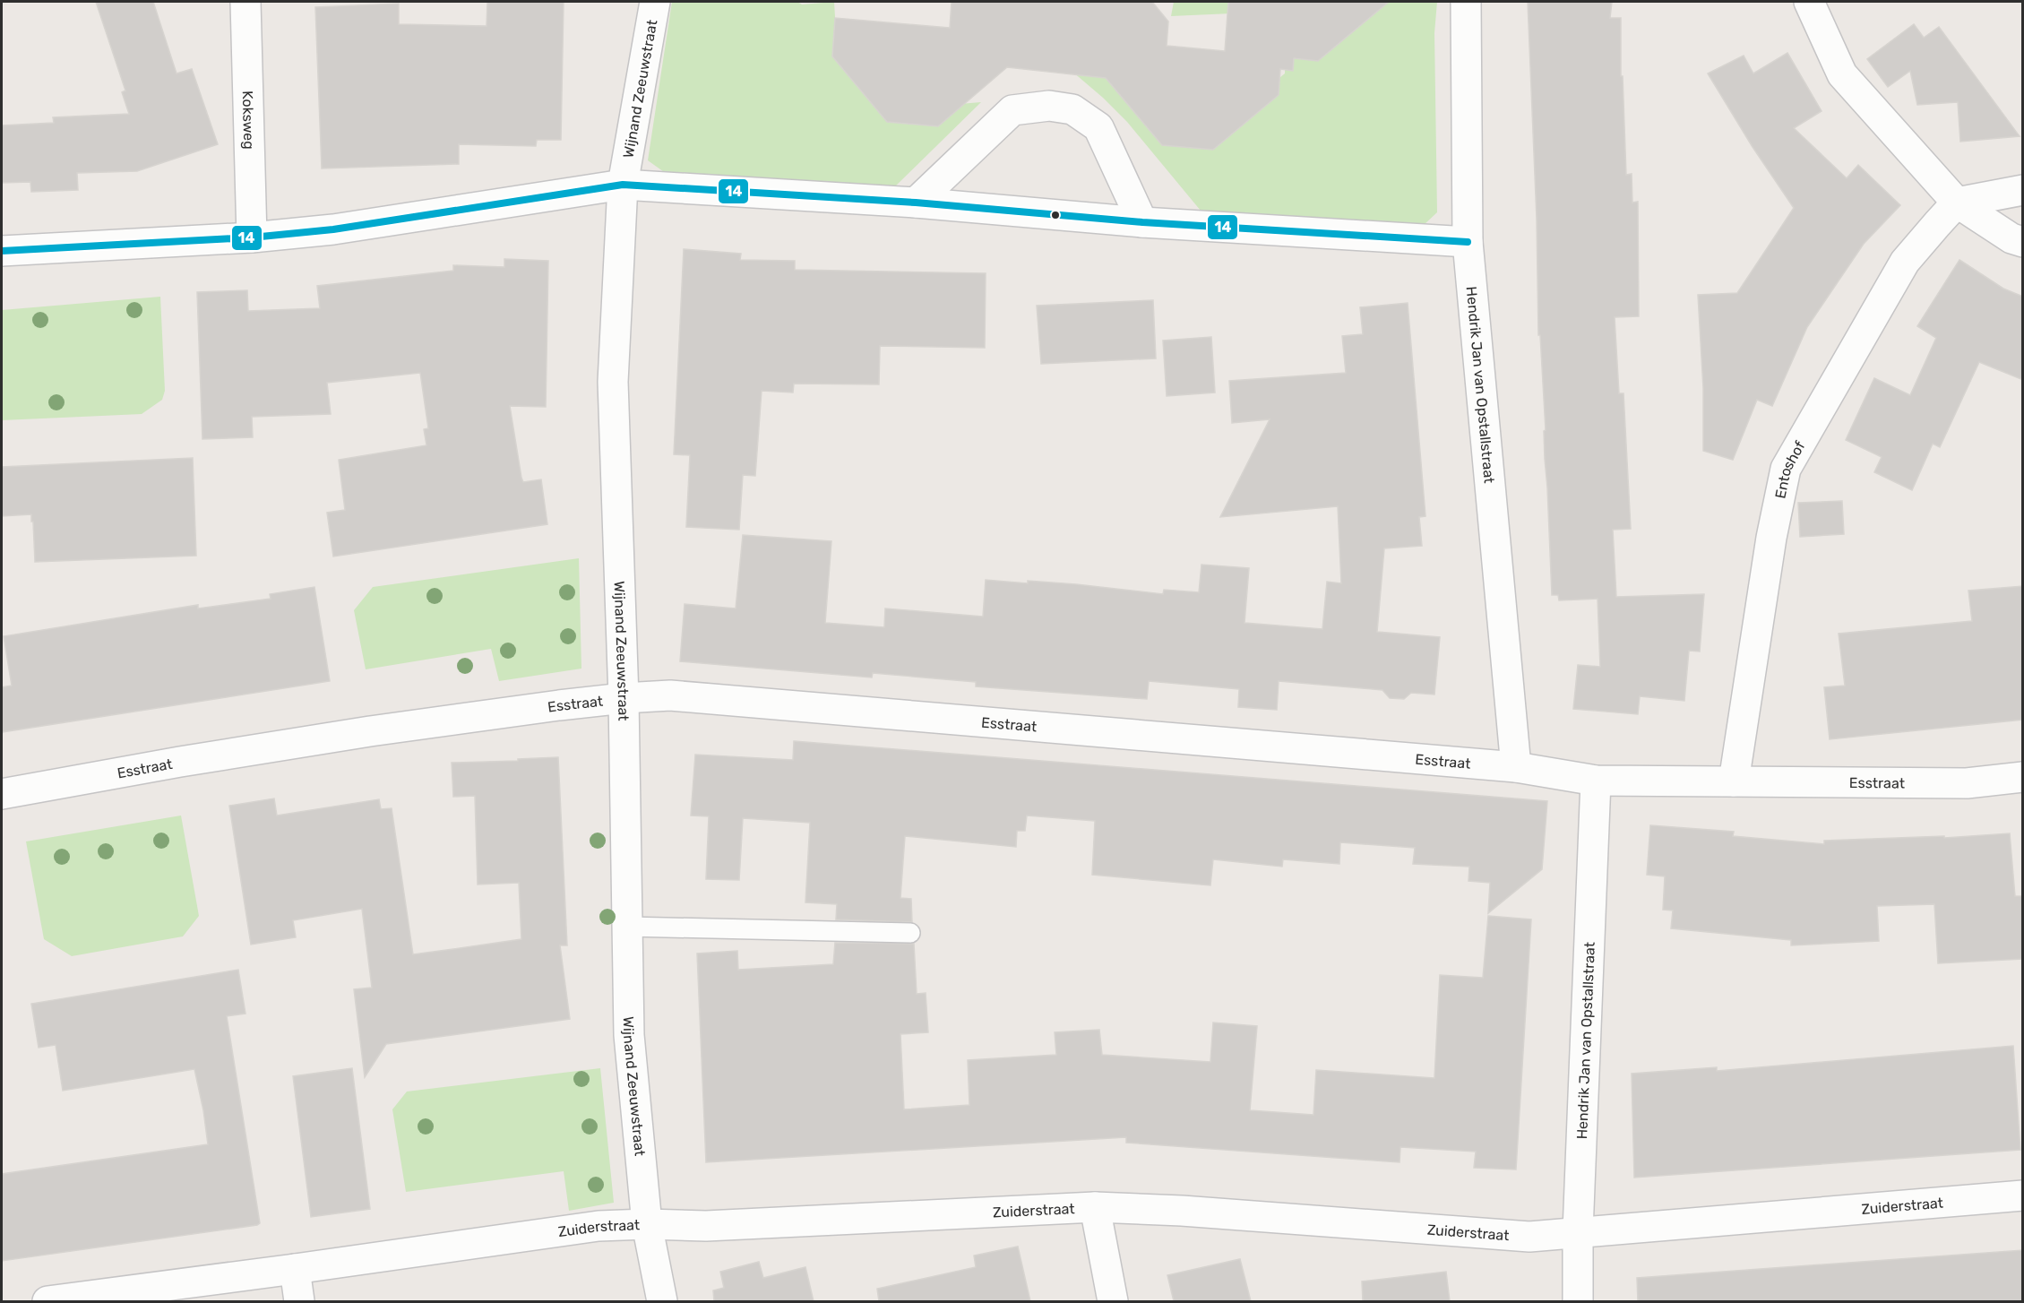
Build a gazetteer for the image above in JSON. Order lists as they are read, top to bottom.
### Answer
{
  "streets": {
    "street": [
      "Wijnand Zeeuwstraat",
      "Koksweg",
      "Hendrik Jan van Opstallstraat",
      "Entoshof",
      "Esstraat",
      "Zuiderstraat"
    ]
  },
  "crossings": [
    ["Wijnand Zeeuwstraat", "Esstraat"],
    ["Wijnand Zeeuwstraat", "Zuiderstraat"],
    ["Hendrik Jan van Opstallstraat", "Esstraat"],
    ["Hendrik Jan van Opstallstraat", "Zuiderstraat"],
    ["Entoshof", "Esstraat"]
  ],
  "lines": ["transit line 14"]
}
